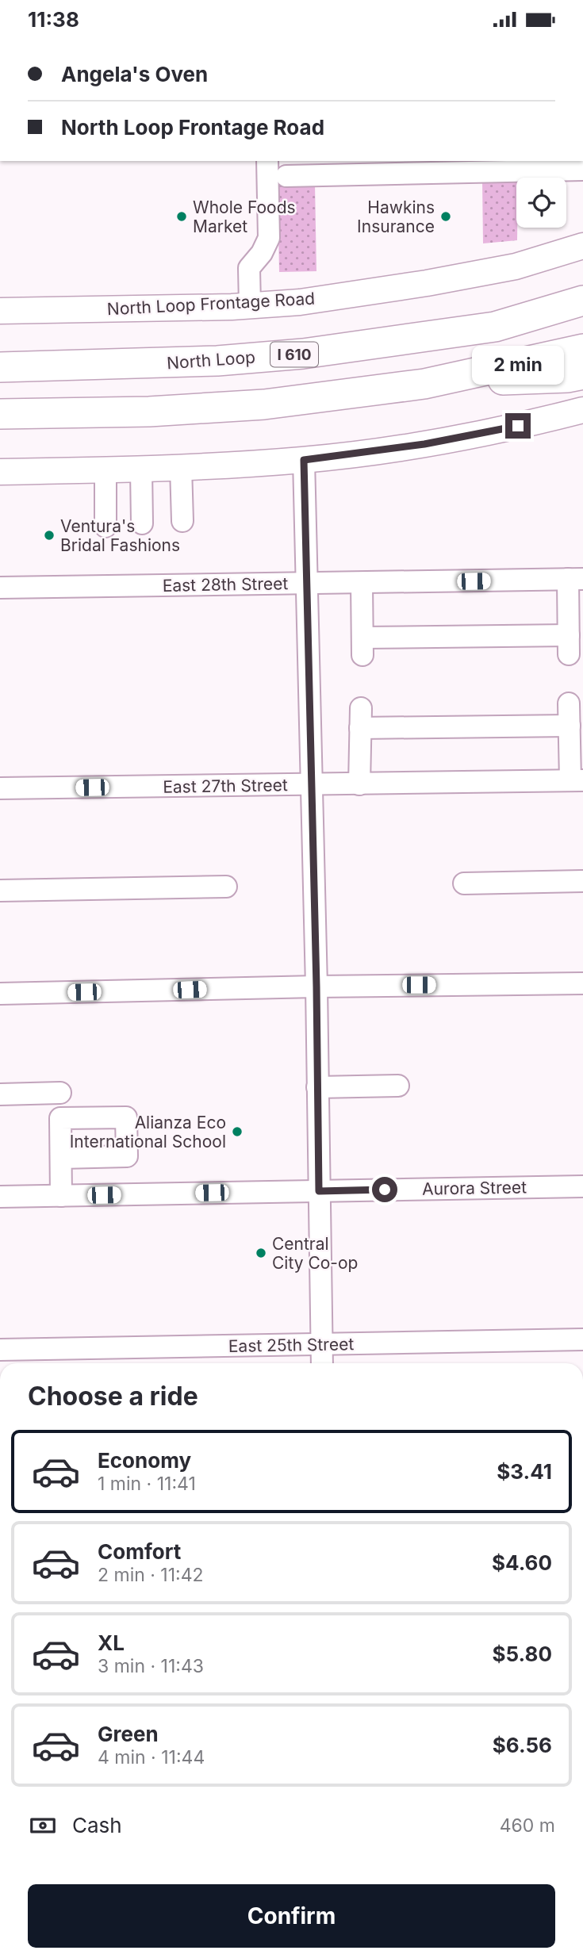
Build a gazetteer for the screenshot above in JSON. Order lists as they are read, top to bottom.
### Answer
{
  "streets": {
    "highway": ["I 610", "North Loop"],
    "main road": ["North Loop Frontage Road"],
    "street": [
      "East 28th Street",
      "East 27th Street",
      "Aurora Street",
      "East 25th Street"
    ]
  },
  "places": [
    "Whole Foods Market",
    "Hawkins Insurance",
    "Ventura's Bridal Fashions",
    "Alianza Eco International School",
    "Central City Co-op"
  ],
  "page": {
    "status": "11:38",
    "banner": ["Angela's Oven", "North Loop Frontage Road"],
    "bubble": "2 min",
    "heading": "Choose a ride",
    "list": [
      {
        "name": "Economy",
        "note": "1 min · 11:41",
        "value": "$3.41"
      },
      {
        "name": "Comfort",
        "note": "2 min · 11:42",
        "value": "$4.60"
      },
      {
        "name": "XL",
        "note": "3 min · 11:43",
        "value": "$5.80"
      },
      {
        "name": "Green",
        "note": "4 min · 11:44",
        "value": "$6.56"
      }
    ],
    "pay": ["Cash", "460 m"],
    "buttons": "Confirm"
  }
}
